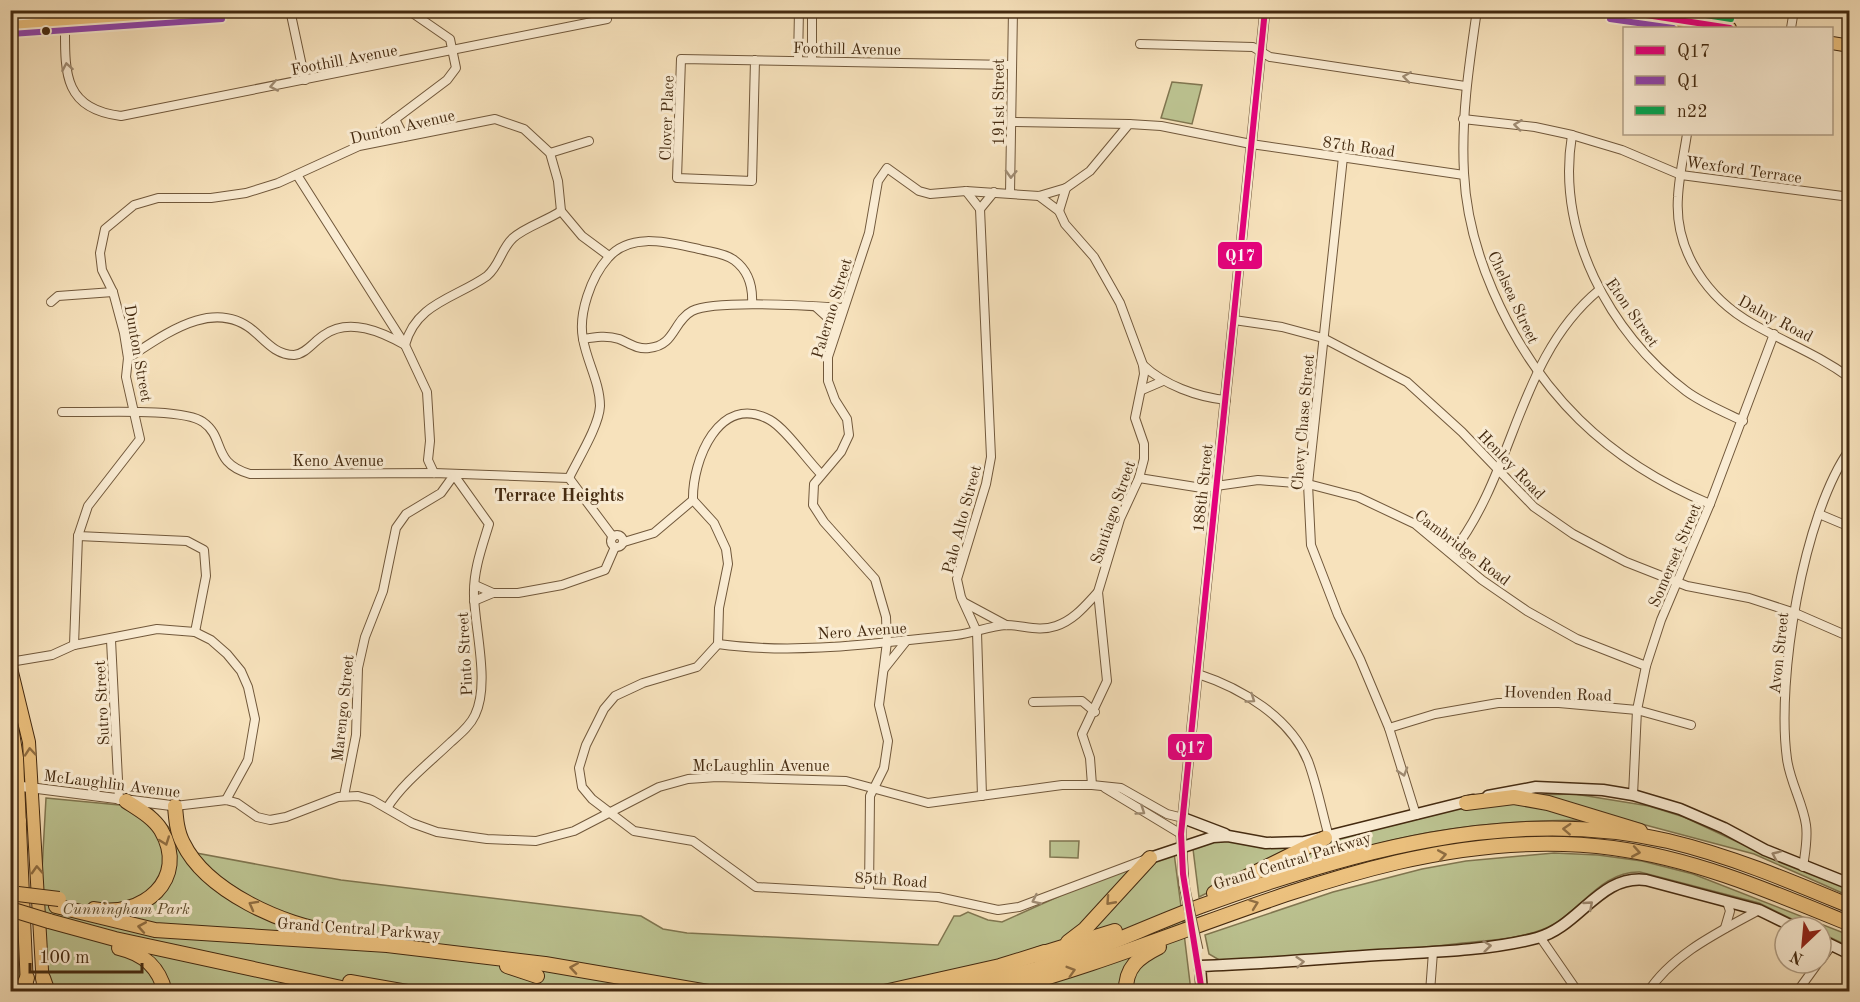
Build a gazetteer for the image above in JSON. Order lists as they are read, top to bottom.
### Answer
{
  "streets": {
    "highway": ["Grand Central Parkway"],
    "main road": ["85th Road"],
    "street": [
      "Foothill Avenue",
      "191st Street",
      "Clover Place",
      "Dunton Avenue",
      "87th Road",
      "Wexford Terrace",
      "Chelsea Street",
      "Palermo Street",
      "Eton Street",
      "Dalny Road",
      "Dunton Street",
      "Chevy Chase Street",
      "Keno Avenue",
      "Henley Road",
      "188th Street",
      "Santiago Street",
      "Palo Alto Street",
      "Cambridge Road",
      "Somerset Street",
      "Nero Avenue",
      "Avon Street",
      "Pinto Street",
      "Hovenden Road",
      "Sutro Street",
      "Marengo Street",
      "McLaughlin Avenue"
    ]
  },
  "crossings": [
    ["Foothill Avenue", "191st Street"],
    ["Foothill Avenue", "Clover Place"],
    ["191st Street", "87th Road"],
    ["Dunton Avenue", "Dunton Street"],
    ["87th Road", "Chelsea Street"],
    ["87th Road", "Chevy Chase Street"],
    ["87th Road", "188th Street"],
    ["Wexford Terrace", "Chelsea Street"],
    ["Wexford Terrace", "Eton Street"],
    ["Wexford Terrace", "Dalny Road"],
    ["Chelsea Street", "Somerset Street"],
    ["Palermo Street", "Nero Avenue"],
    ["Palermo Street", "McLaughlin Avenue"],
    ["Palermo Street", "85th Road"],
    ["Eton Street", "Somerset Street"],
    ["Dalny Road", "Somerset Street"],
    ["Dunton Street", "Keno Avenue"],
    ["Chevy Chase Street", "Henley Road"],
    ["Chevy Chase Street", "Cambridge Road"],
    ["Chevy Chase Street", "Hovenden Road"],
    ["Chevy Chase Street", "Grand Central Parkway"],
    ["Keno Avenue", "Pinto Street"],
    ["Keno Avenue", "Marengo Street"],
    ["Henley Road", "188th Street"],
    ["Henley Road", "Somerset Street"],
    ["Henley Road", "Avon Street"],
    ["188th Street", "Cambridge Road"],
    ["188th Street", "McLaughlin Avenue"],
    ["188th Street", "Grand Central Parkway"],
    ["188th Street", "85th Road"],
    ["Santiago Street", "Cambridge Road"],
    ["Santiago Street", "Nero Avenue"],
    ["Santiago Street", "McLaughlin Avenue"],
    ["Palo Alto Street", "Nero Avenue"],
    ["Palo Alto Street", "McLaughlin Avenue"],
    ["Cambridge Road", "Somerset Street"],
    ["Somerset Street", "Hovenden Road"],
    ["Somerset Street", "Grand Central Parkway"],
    ["Nero Avenue", "85th Road"],
    ["Avon Street", "Grand Central Parkway"],
    ["Pinto Street", "Marengo Street"],
    ["Pinto Street", "McLaughlin Avenue"],
    ["Sutro Street", "McLaughlin Avenue"],
    ["Marengo Street", "McLaughlin Avenue"],
    ["McLaughlin Avenue", "85th Road"],
    ["Grand Central Parkway", "85th Road"]
  ],
  "one_way": ["191st Street"],
  "districts": ["Terrace Heights"],
  "parks": ["Cunningham Park"],
  "lines": ["transit line Q17", "transit line n22", "transit line Q1"],
  "legend": ["Q17", "Q1", "n22"],
  "scale_bar": "100 m",
  "north": "bottom left"
}
